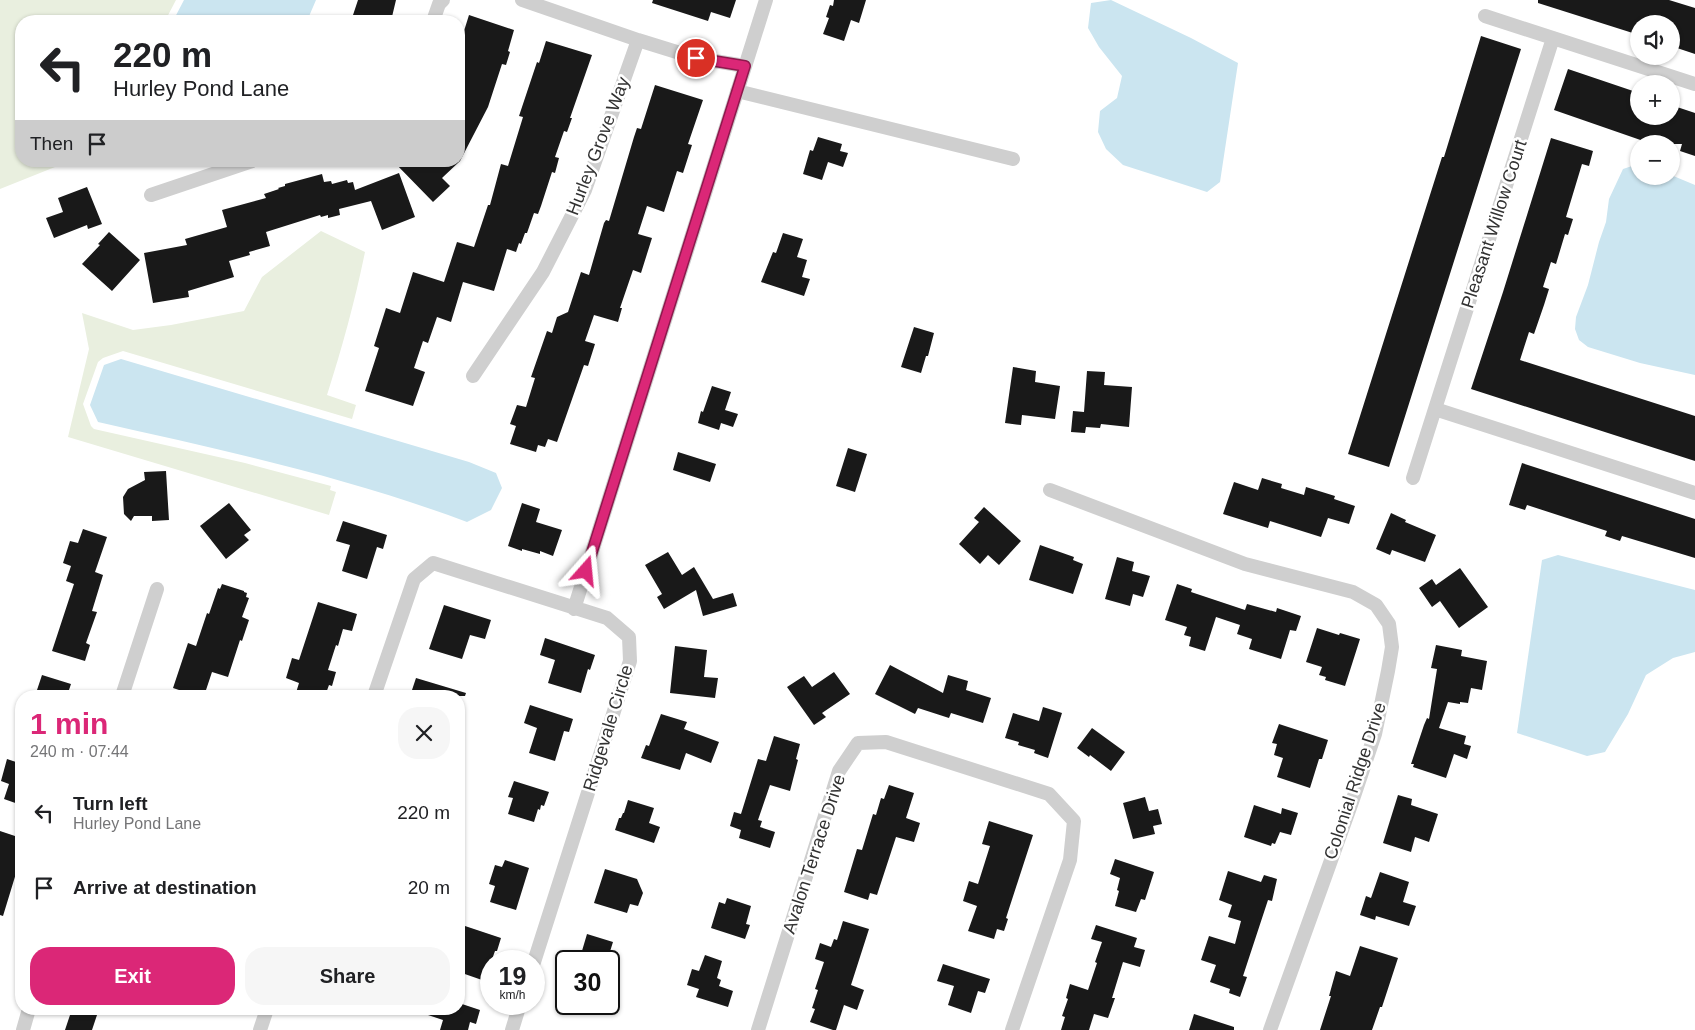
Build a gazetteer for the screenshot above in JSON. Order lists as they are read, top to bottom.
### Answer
{
  "streets": {
    "street": [
      "Hurley Grove Way",
      "Pleasant Willow Court",
      "Ridgevale Circle",
      "Colonial Ridge Drive",
      "Avalon Terrace Drive"
    ]
  },
  "page": {
    "map_buttons": ["+", "−"],
    "turn": ["220 m", "Hurley Pond Lane"],
    "then": "Then",
    "heading": ["1 min", "240 m · 07:44"],
    "list": [
      {
        "name": "Turn left",
        "note": "Hurley Pond Lane",
        "value": "220 m"
      },
      {
        "name": "Arrive at destination",
        "value": "20 m"
      }
    ],
    "buttons": ["Exit", "Share"],
    "speed": "19 km/h",
    "limit": "30"
  }
}
